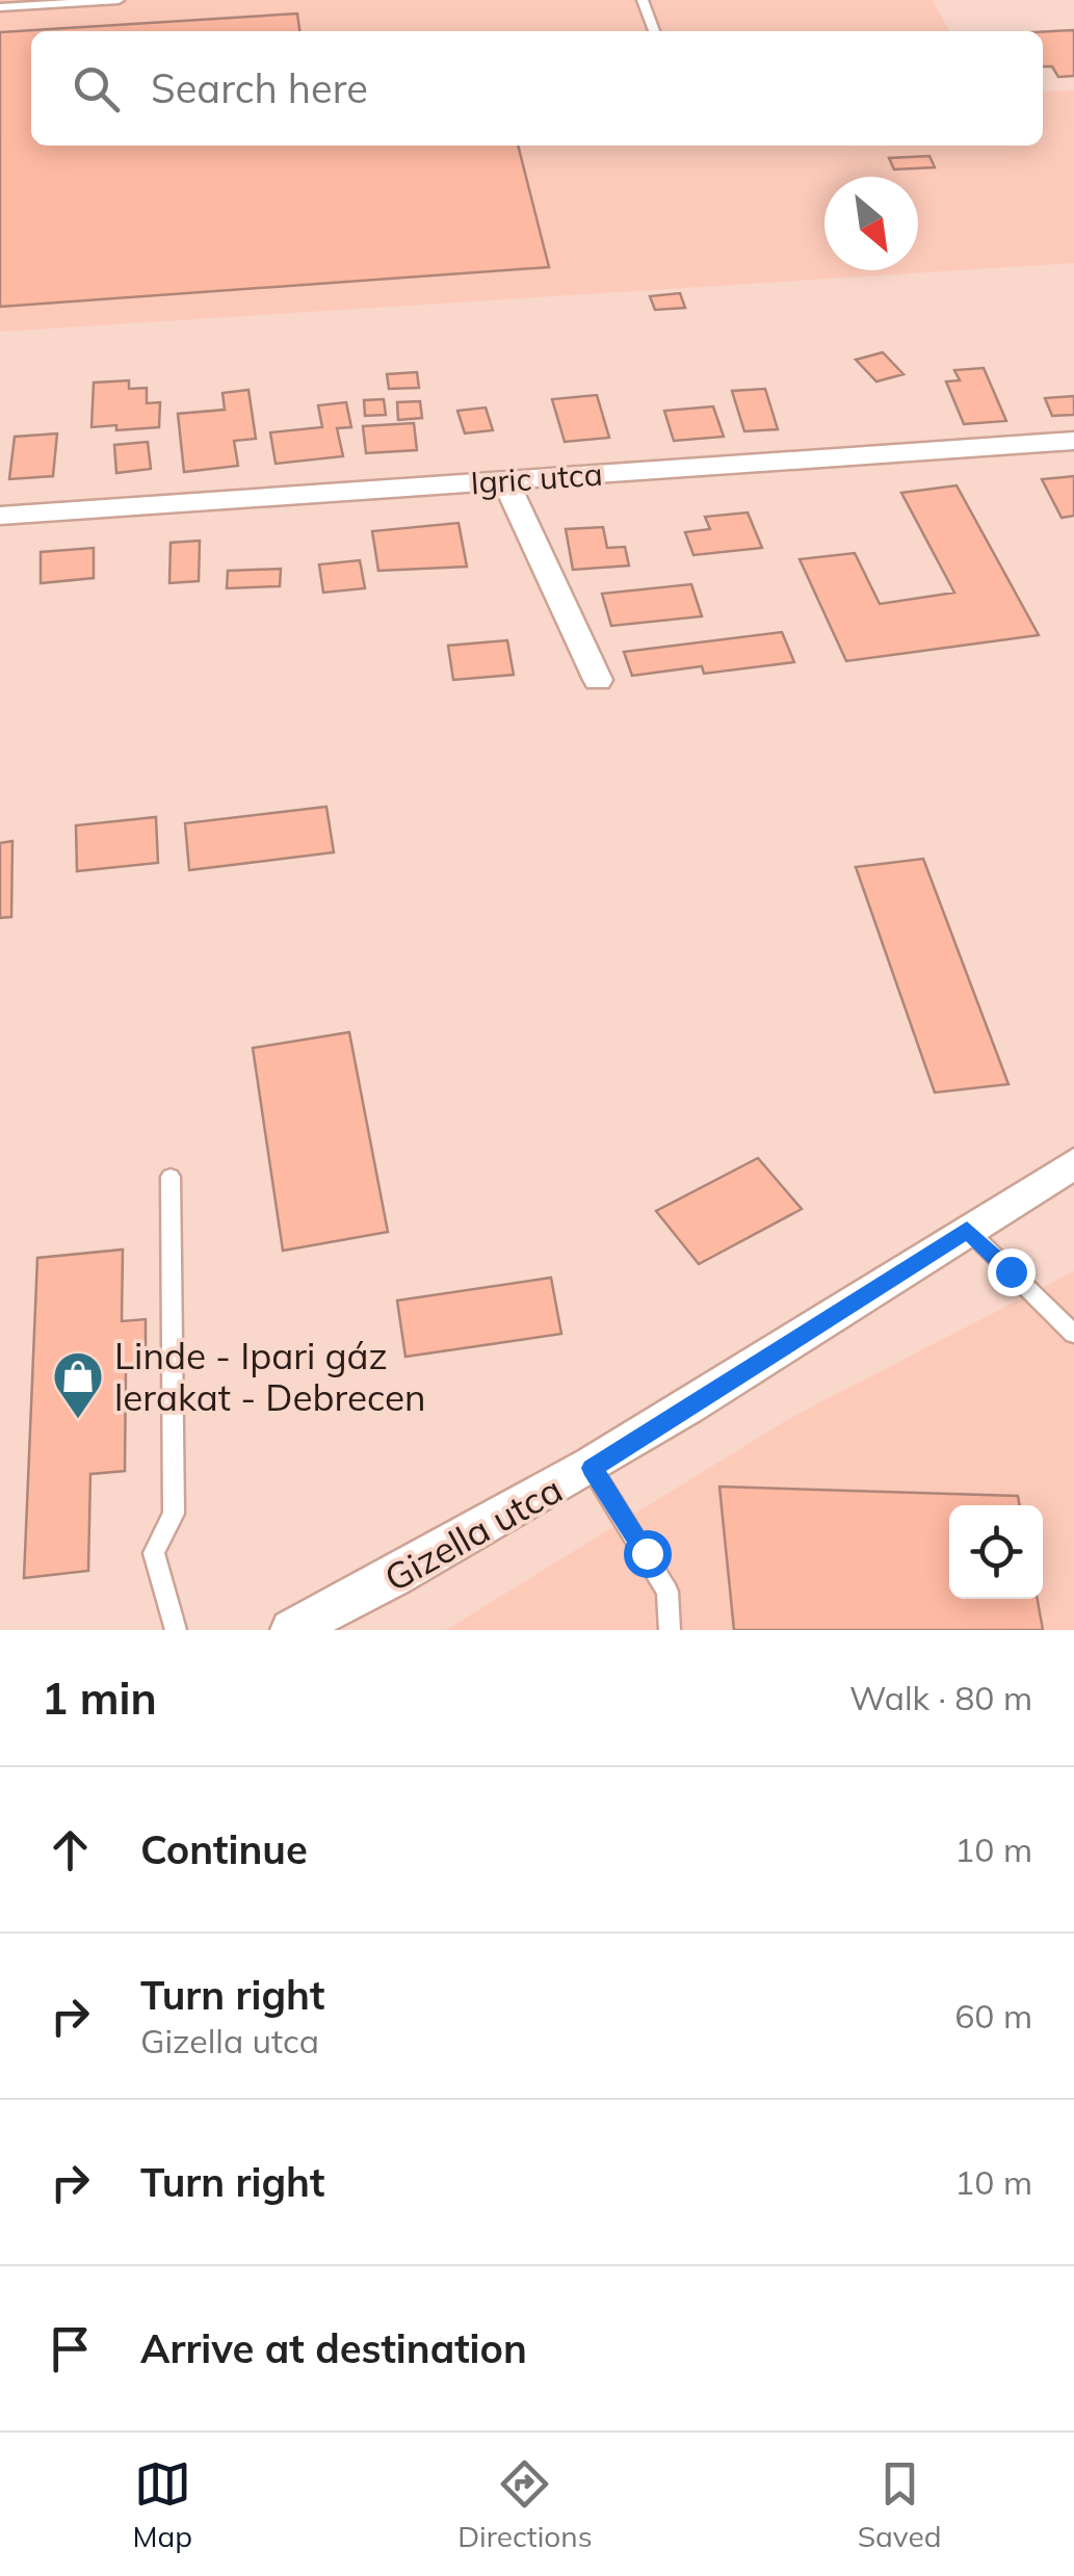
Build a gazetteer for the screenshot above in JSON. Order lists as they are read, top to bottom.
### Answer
{
  "streets": {
    "street": ["Igric utca", "Gizella utca"]
  },
  "places": {
    "shop": ["Linde - Ipari gáz lerakat - Debrecen"]
  },
  "north": "bottom right",
  "page": {
    "search": "Search here",
    "heading": ["1 min", "Walk · 80 m"],
    "list": [
      ["Continue", "10 m"],
      ["Turn right", "Gizella utca", "60 m"],
      ["Turn right", "10 m"],
      "Arrive at destination"
    ],
    "nav": ["Map", "Directions", "Saved"]
  }
}
